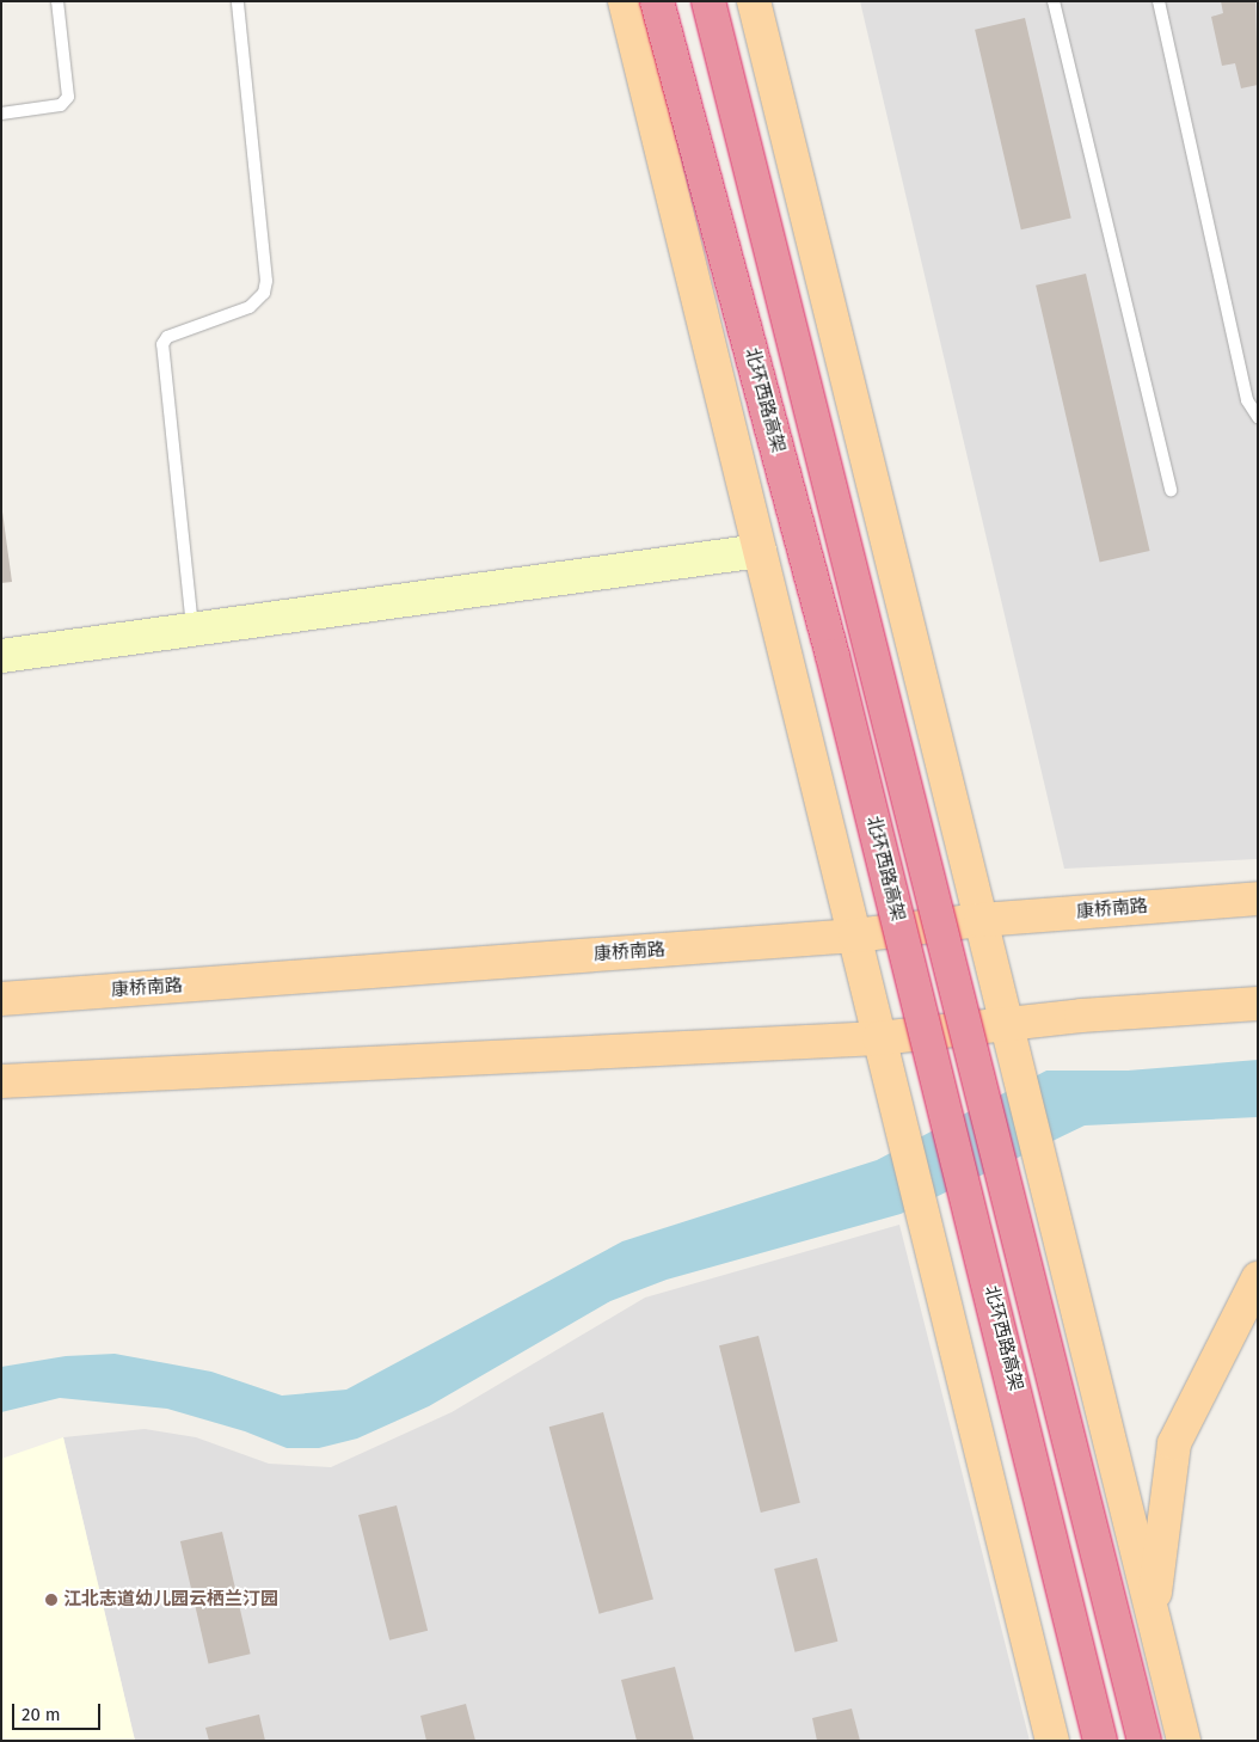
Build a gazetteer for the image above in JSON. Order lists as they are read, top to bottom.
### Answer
{
  "streets": {
    "highway": ["北环西路高架"],
    "main road": ["康桥南路"]
  },
  "places": ["江北志道幼儿园云栖兰汀园"],
  "scale_bar": "20 m"
}
